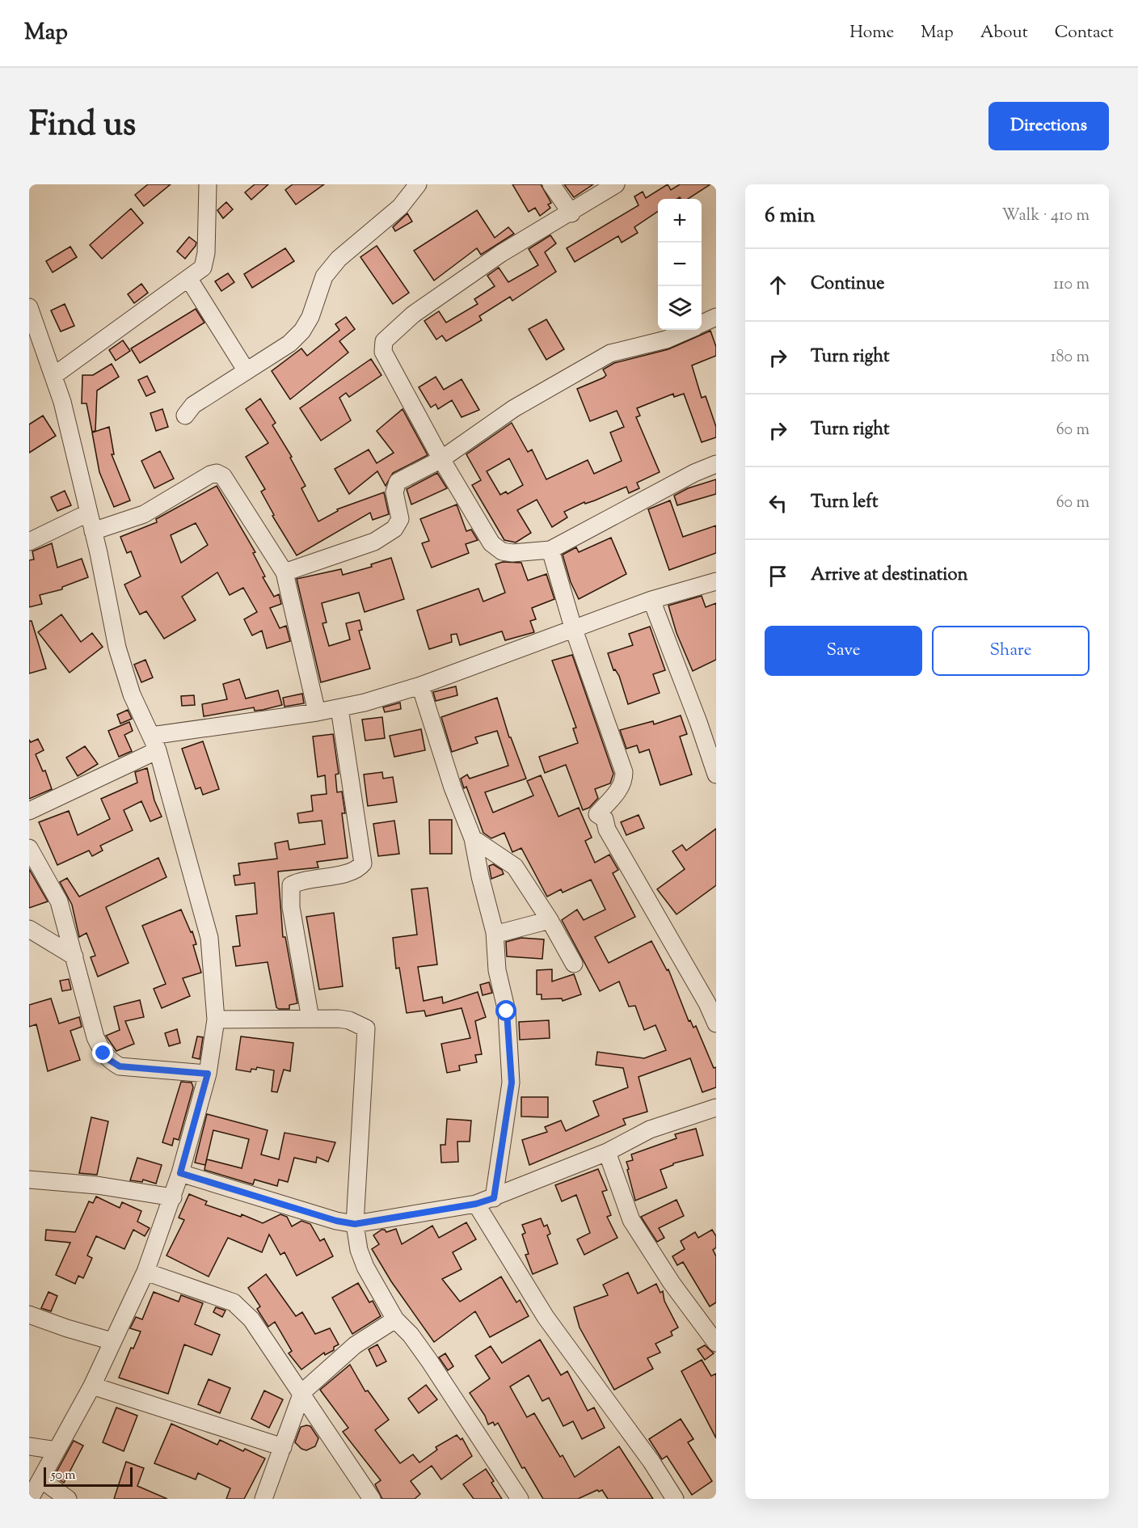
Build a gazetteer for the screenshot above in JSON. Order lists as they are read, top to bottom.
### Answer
{
  "scale_bar": "50 m",
  "page": {
    "header": "Map",
    "nav": [
      "Home",
      "Map",
      "About",
      "Contact"
    ],
    "title": "Find us",
    "buttons": [
      "Directions",
      ["Save", "Share"]
    ],
    "heading": ["6 min", "Walk · 410 m"],
    "map_buttons": ["+", "−"],
    "list": [
      ["Continue", "110 m"],
      ["Turn right", "180 m"],
      ["Turn right", "60 m"],
      ["Turn left", "60 m"],
      "Arrive at destination"
    ],
    "scale": "50 m"
  }
}
